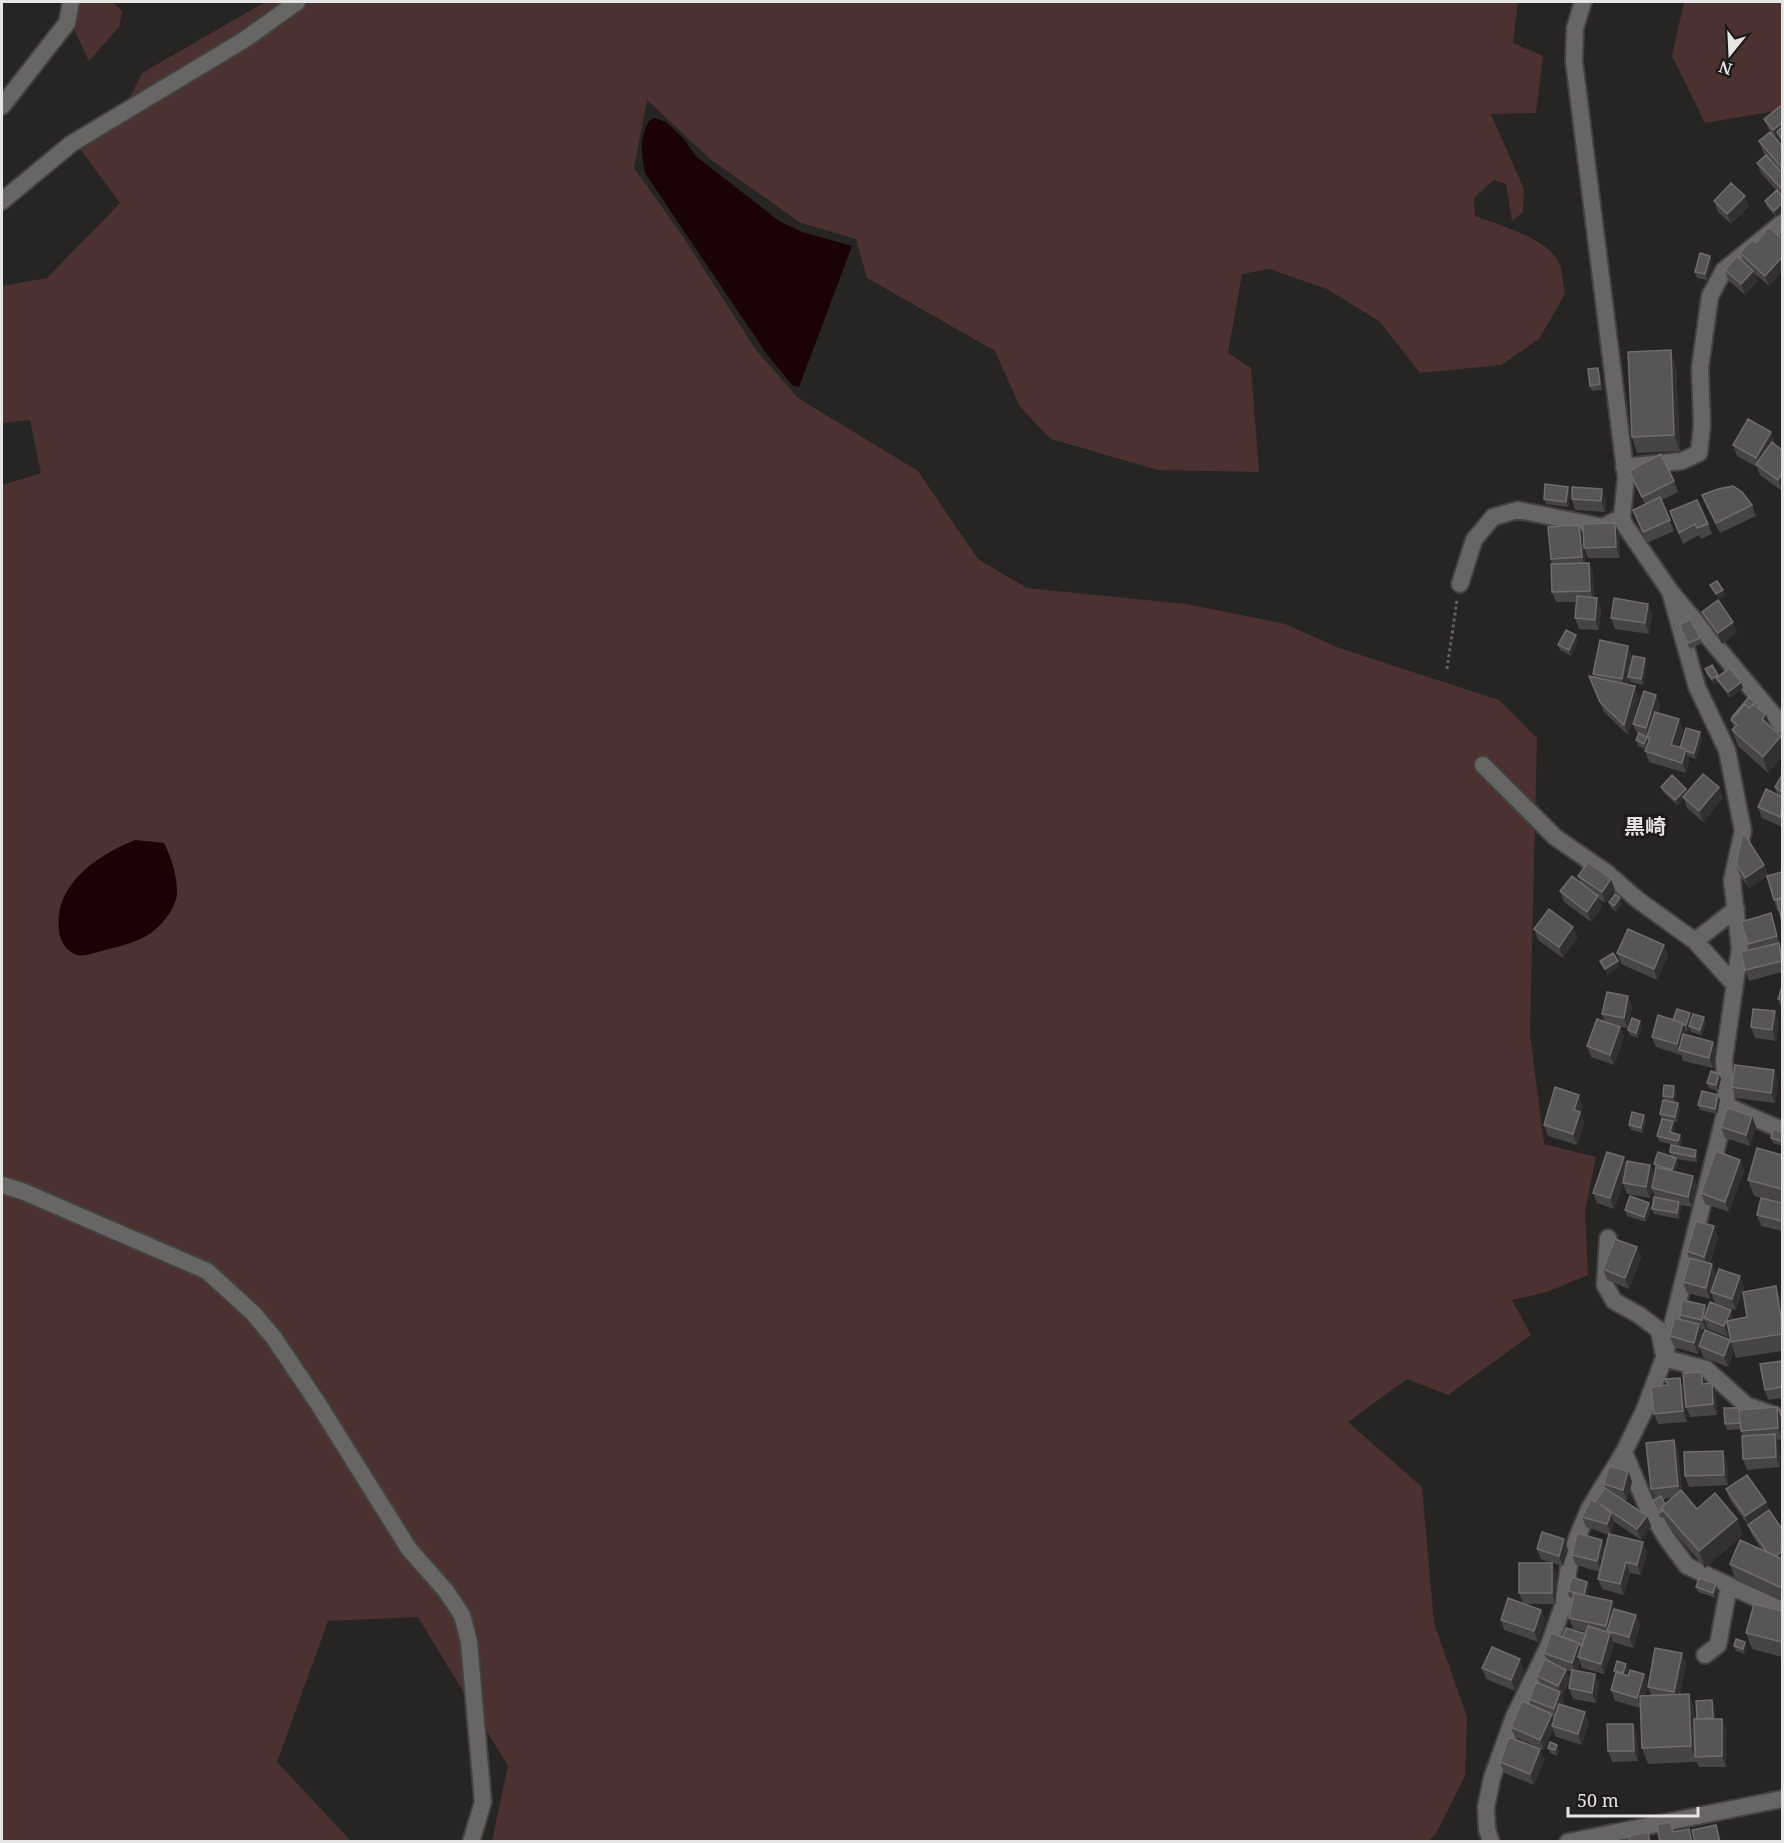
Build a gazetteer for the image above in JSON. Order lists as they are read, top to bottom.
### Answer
{
  "districts": ["黒崎"],
  "scale_bar": "50 m",
  "north": "bottom"
}
